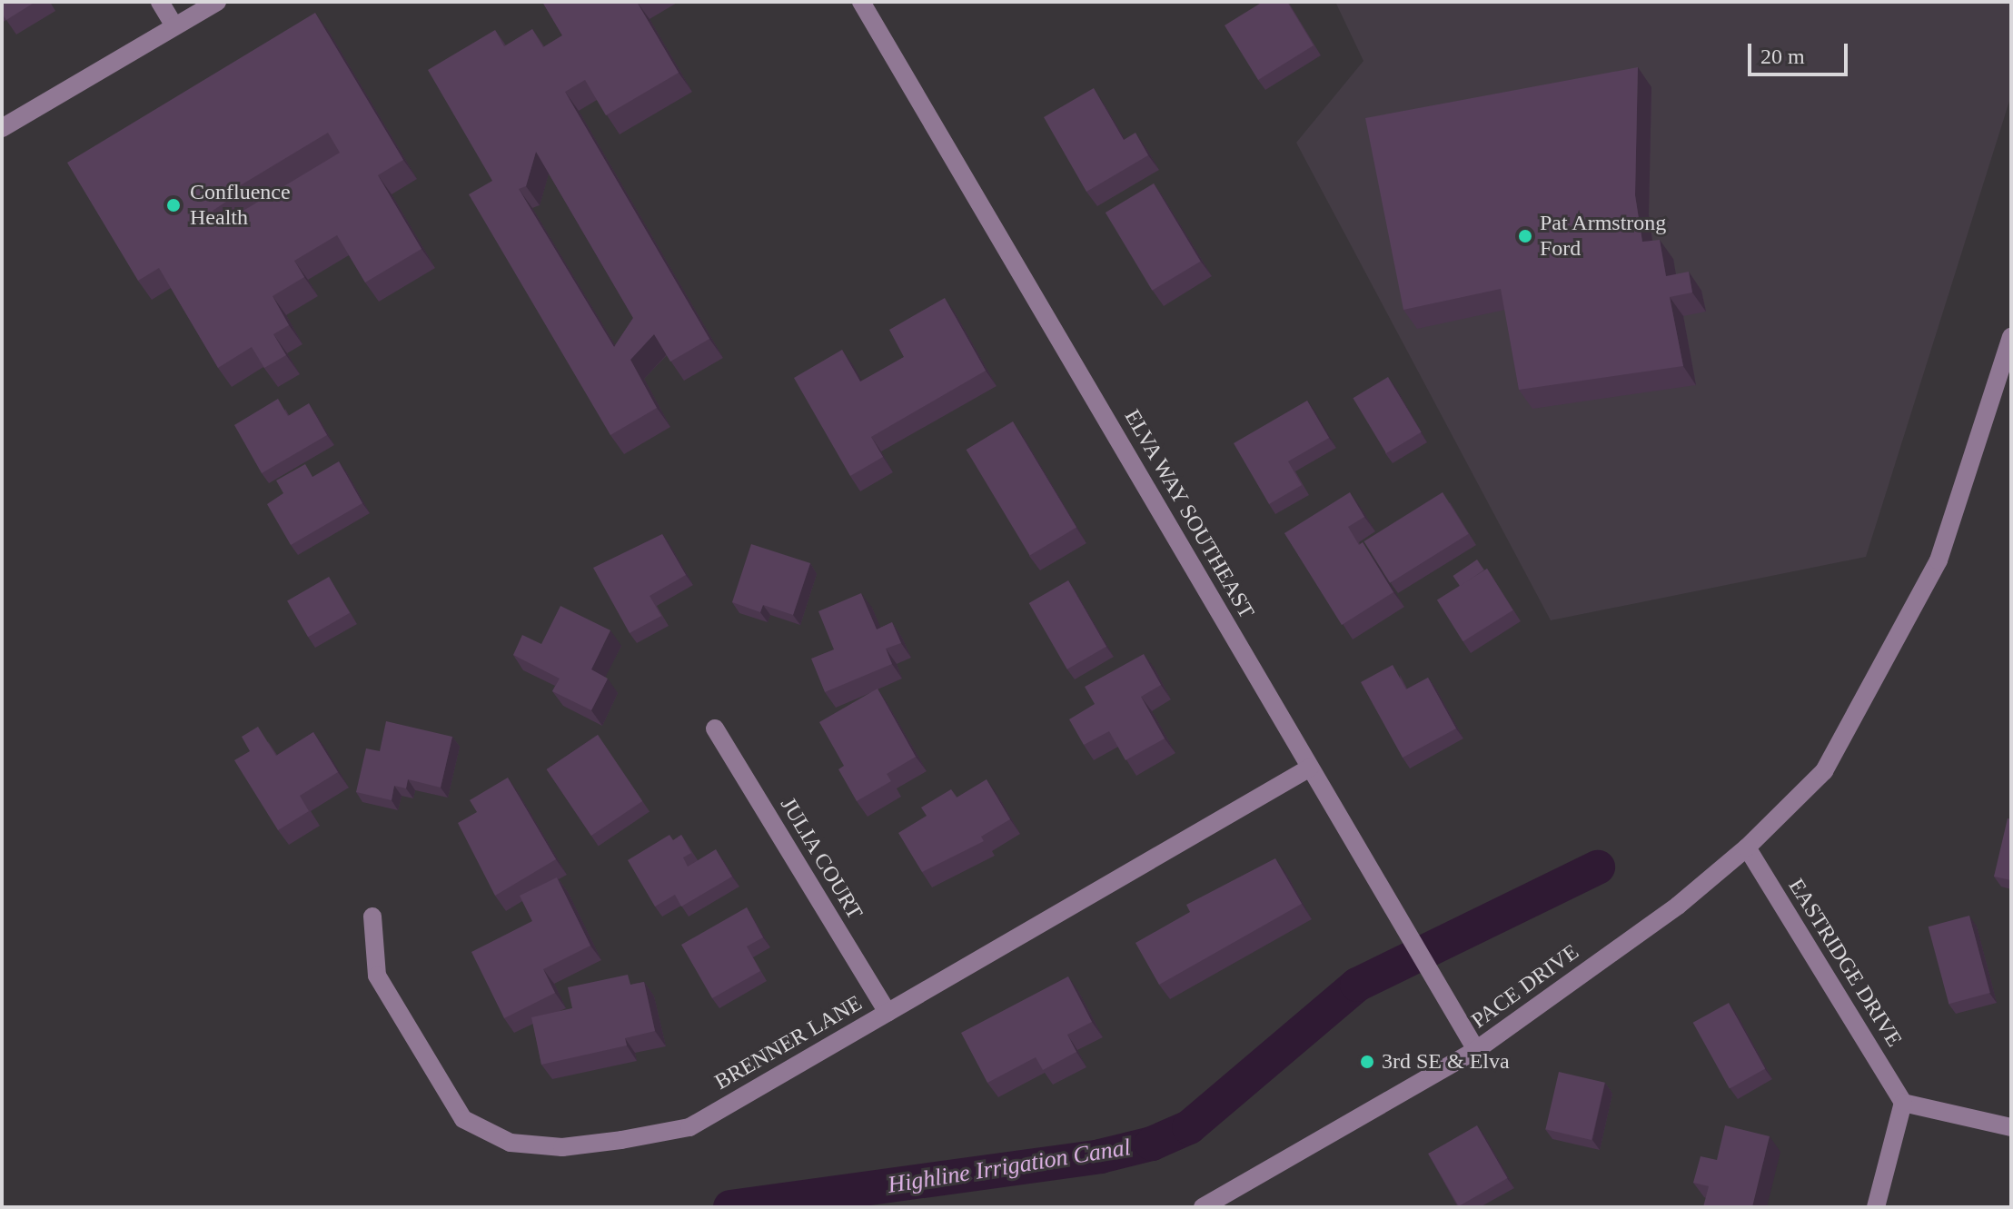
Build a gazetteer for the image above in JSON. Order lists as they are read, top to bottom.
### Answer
{
  "streets": {
    "street": [
      "ELVA WAY SOUTHEAST",
      "JULIA COURT",
      "EASTRIDGE DRIVE",
      "PACE DRIVE",
      "BRENNER LANE"
    ]
  },
  "crossings": [
    ["ELVA WAY SOUTHEAST", "PACE DRIVE"],
    ["ELVA WAY SOUTHEAST", "BRENNER LANE"],
    ["JULIA COURT", "BRENNER LANE"],
    ["EASTRIDGE DRIVE", "PACE DRIVE"]
  ],
  "water": ["Highline Irrigation Canal"],
  "places": ["Confluence Health", "Pat Armstrong Ford", "3rd SE & Elva"],
  "scale_bar": "20 m"
}
